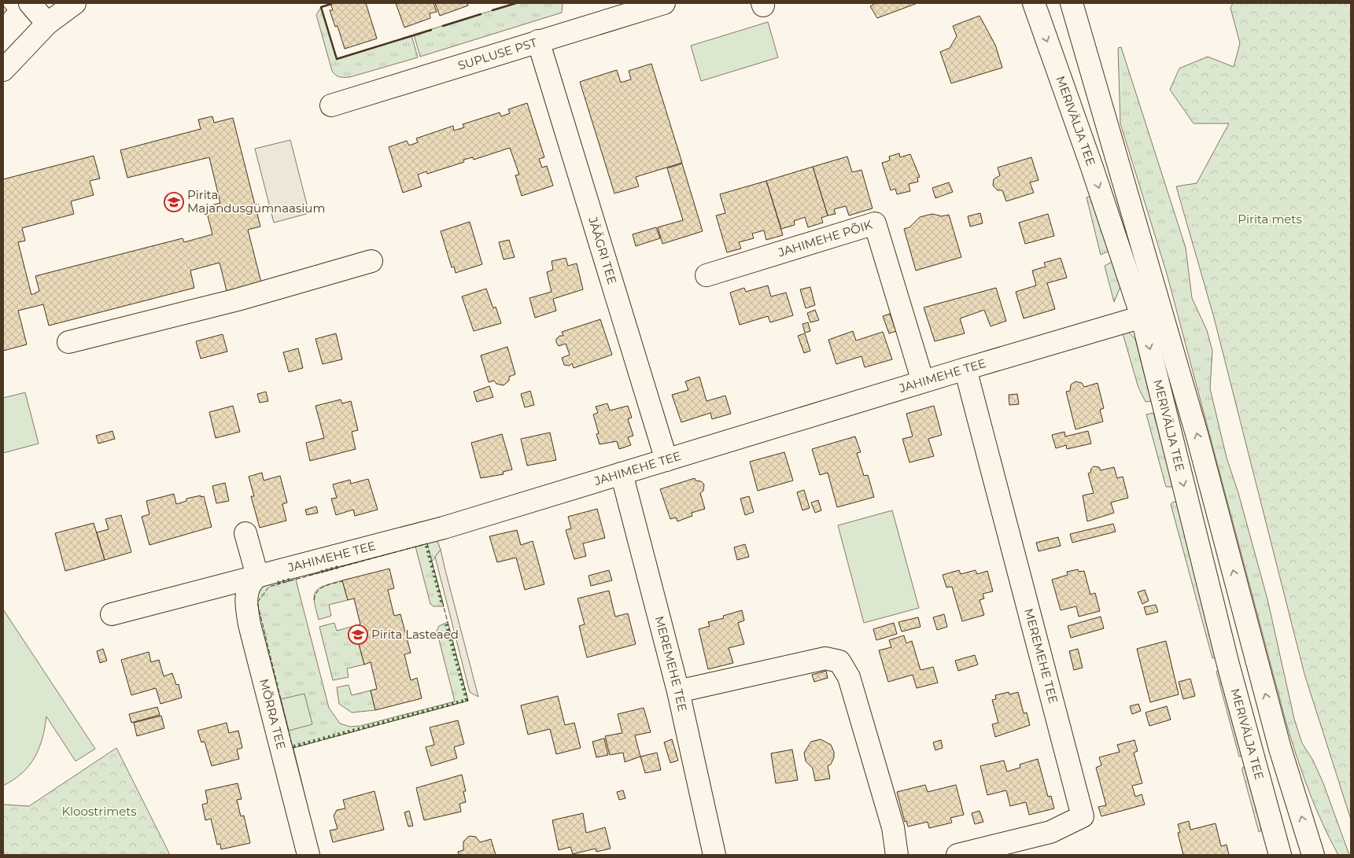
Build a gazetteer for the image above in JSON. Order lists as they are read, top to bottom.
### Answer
{
  "streets": {
    "street": [
      "SUPLUSE PST",
      "MERIVÄLJA TEE",
      "JAHIMEHE PÕIK",
      "JÄÄGRI TEE",
      "JAHIMEHE TEE",
      "MEREMEHE TEE",
      "MÕRRA TEE"
    ]
  },
  "crossings": [
    ["SUPLUSE PST", "JÄÄGRI TEE"],
    ["MERIVÄLJA TEE", "JAHIMEHE TEE"],
    ["JAHIMEHE PÕIK", "JAHIMEHE TEE"],
    ["JÄÄGRI TEE", "JAHIMEHE TEE"],
    ["JAHIMEHE TEE", "MEREMEHE TEE"],
    ["JAHIMEHE TEE", "MÕRRA TEE"]
  ],
  "parks": ["Pirita mets", "Kloostrimets"],
  "places": {
    "school or university": ["Pirita Majandusgümnaasium", "Pirita Lasteaed"]
  }
}
